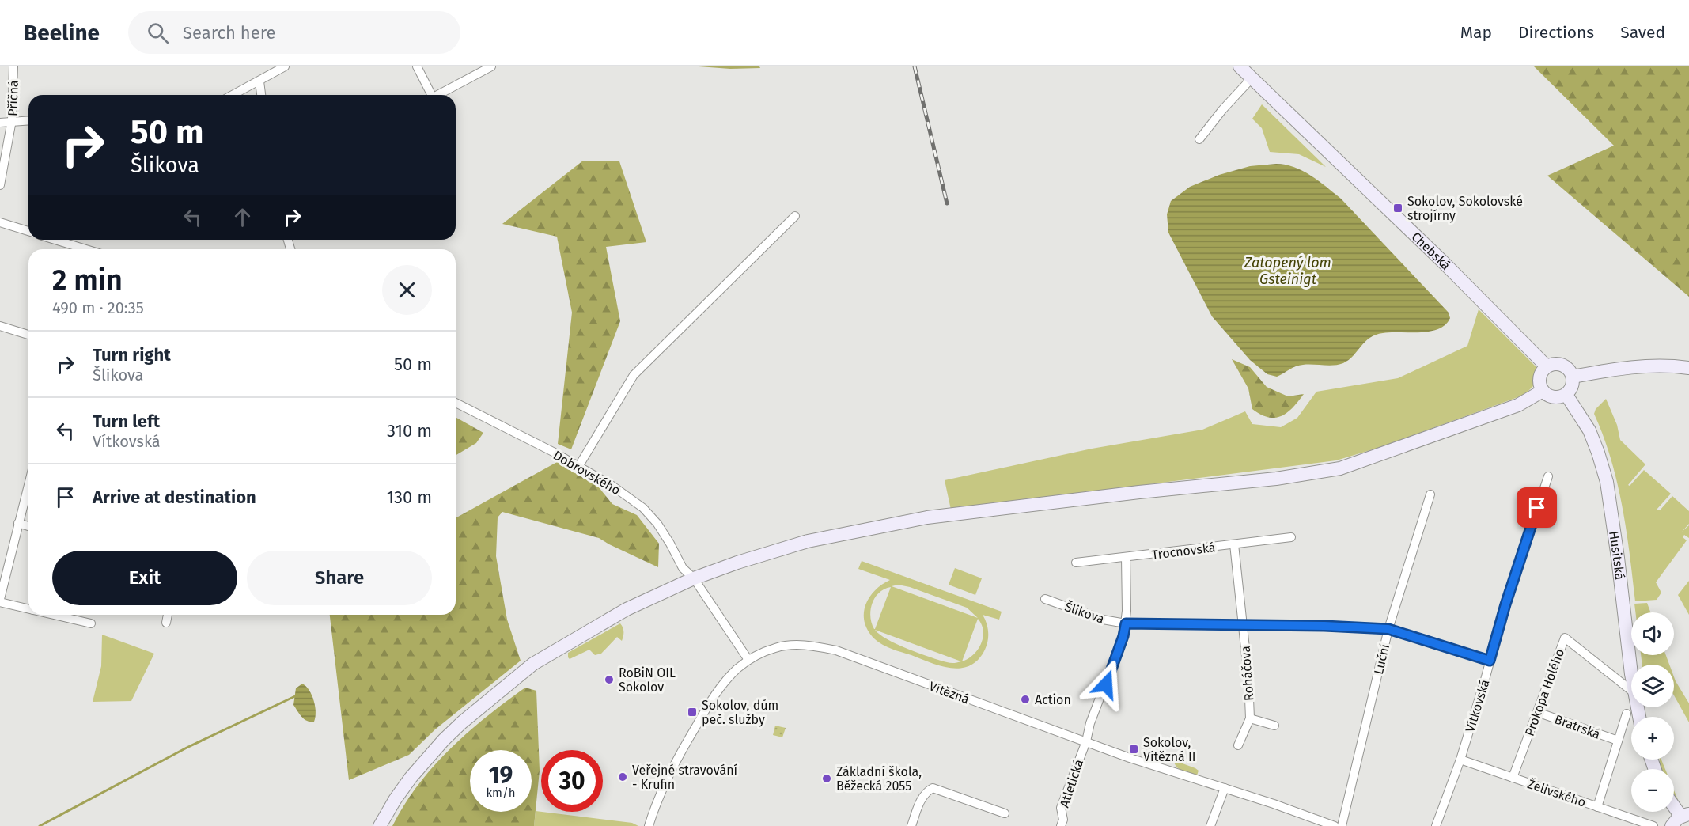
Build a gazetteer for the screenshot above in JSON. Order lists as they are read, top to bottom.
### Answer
{
  "streets": {
    "main road": ["Chebská", "Husitská"],
    "street": [
      "Příčná",
      "Dobrovského",
      "Trocnovská",
      "Šlikova",
      "Luční",
      "Roháčova",
      "Vítězná",
      "Prokopa Holého",
      "Vítkovská",
      "Bratrská",
      "Atletická",
      "Želivského"
    ]
  },
  "crossings": [
    ["Chebská", "Husitská"],
    ["Dobrovského", "Vítězná"],
    ["Trocnovská", "Roháčova"],
    ["Trocnovská", "Atletická"],
    ["Šlikova", "Luční"],
    ["Šlikova", "Roháčova"],
    ["Šlikova", "Vítkovská"],
    ["Šlikova", "Atletická"],
    ["Vítězná", "Atletická"],
    ["Prokopa Holého", "Bratrská"],
    ["Prokopa Holého", "Želivského"],
    ["Vítkovská", "Želivského"]
  ],
  "water": ["Zatopený lom Gsteinigt"],
  "places": {
    "transit": ["Sokolov, Sokolovské strojírny", "Sokolov, dům peč. služby", "Sokolov, Vítězná II"],
    "other": [
      "RoBiN OIL Sokolov",
      "Action",
      "Veřejné stravování - Krufin",
      "Základní škola, Běžecká 2055"
    ]
  },
  "page": {
    "header": "Beeline",
    "search": "Search here",
    "nav": ["Map", "Directions", "Saved"],
    "turn": ["50 m", "Šlikova"],
    "heading": ["2 min", "490 m · 20:35"],
    "list": [
      {
        "name": "Turn right",
        "note": "Šlikova",
        "value": "50 m"
      },
      {
        "name": "Turn left",
        "note": "Vítkovská",
        "value": "310 m"
      },
      {
        "name": "Arrive at destination",
        "value": "130 m"
      }
    ],
    "buttons": ["Exit", "Share"],
    "map_buttons": ["+", "−"],
    "speed": "19 km/h",
    "limit": "30"
  }
}
